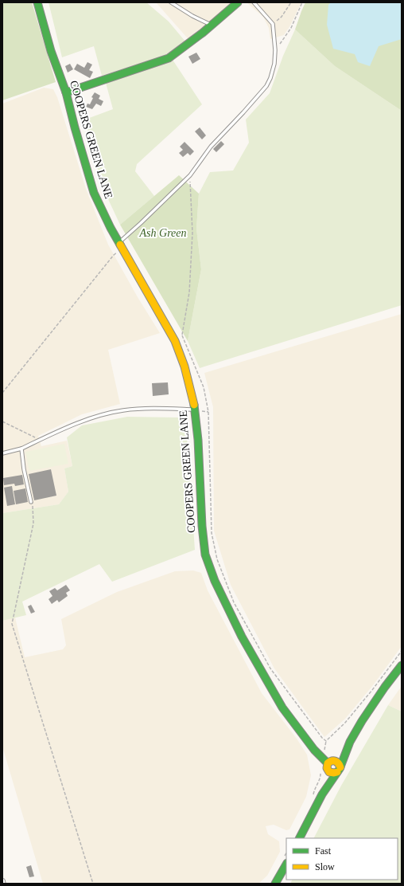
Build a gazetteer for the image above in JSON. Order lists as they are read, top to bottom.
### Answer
{
  "streets": {
    "street": ["COOPERS GREEN LANE"]
  },
  "parks": ["Ash Green"],
  "legend": ["Fast", "Slow"]
}
